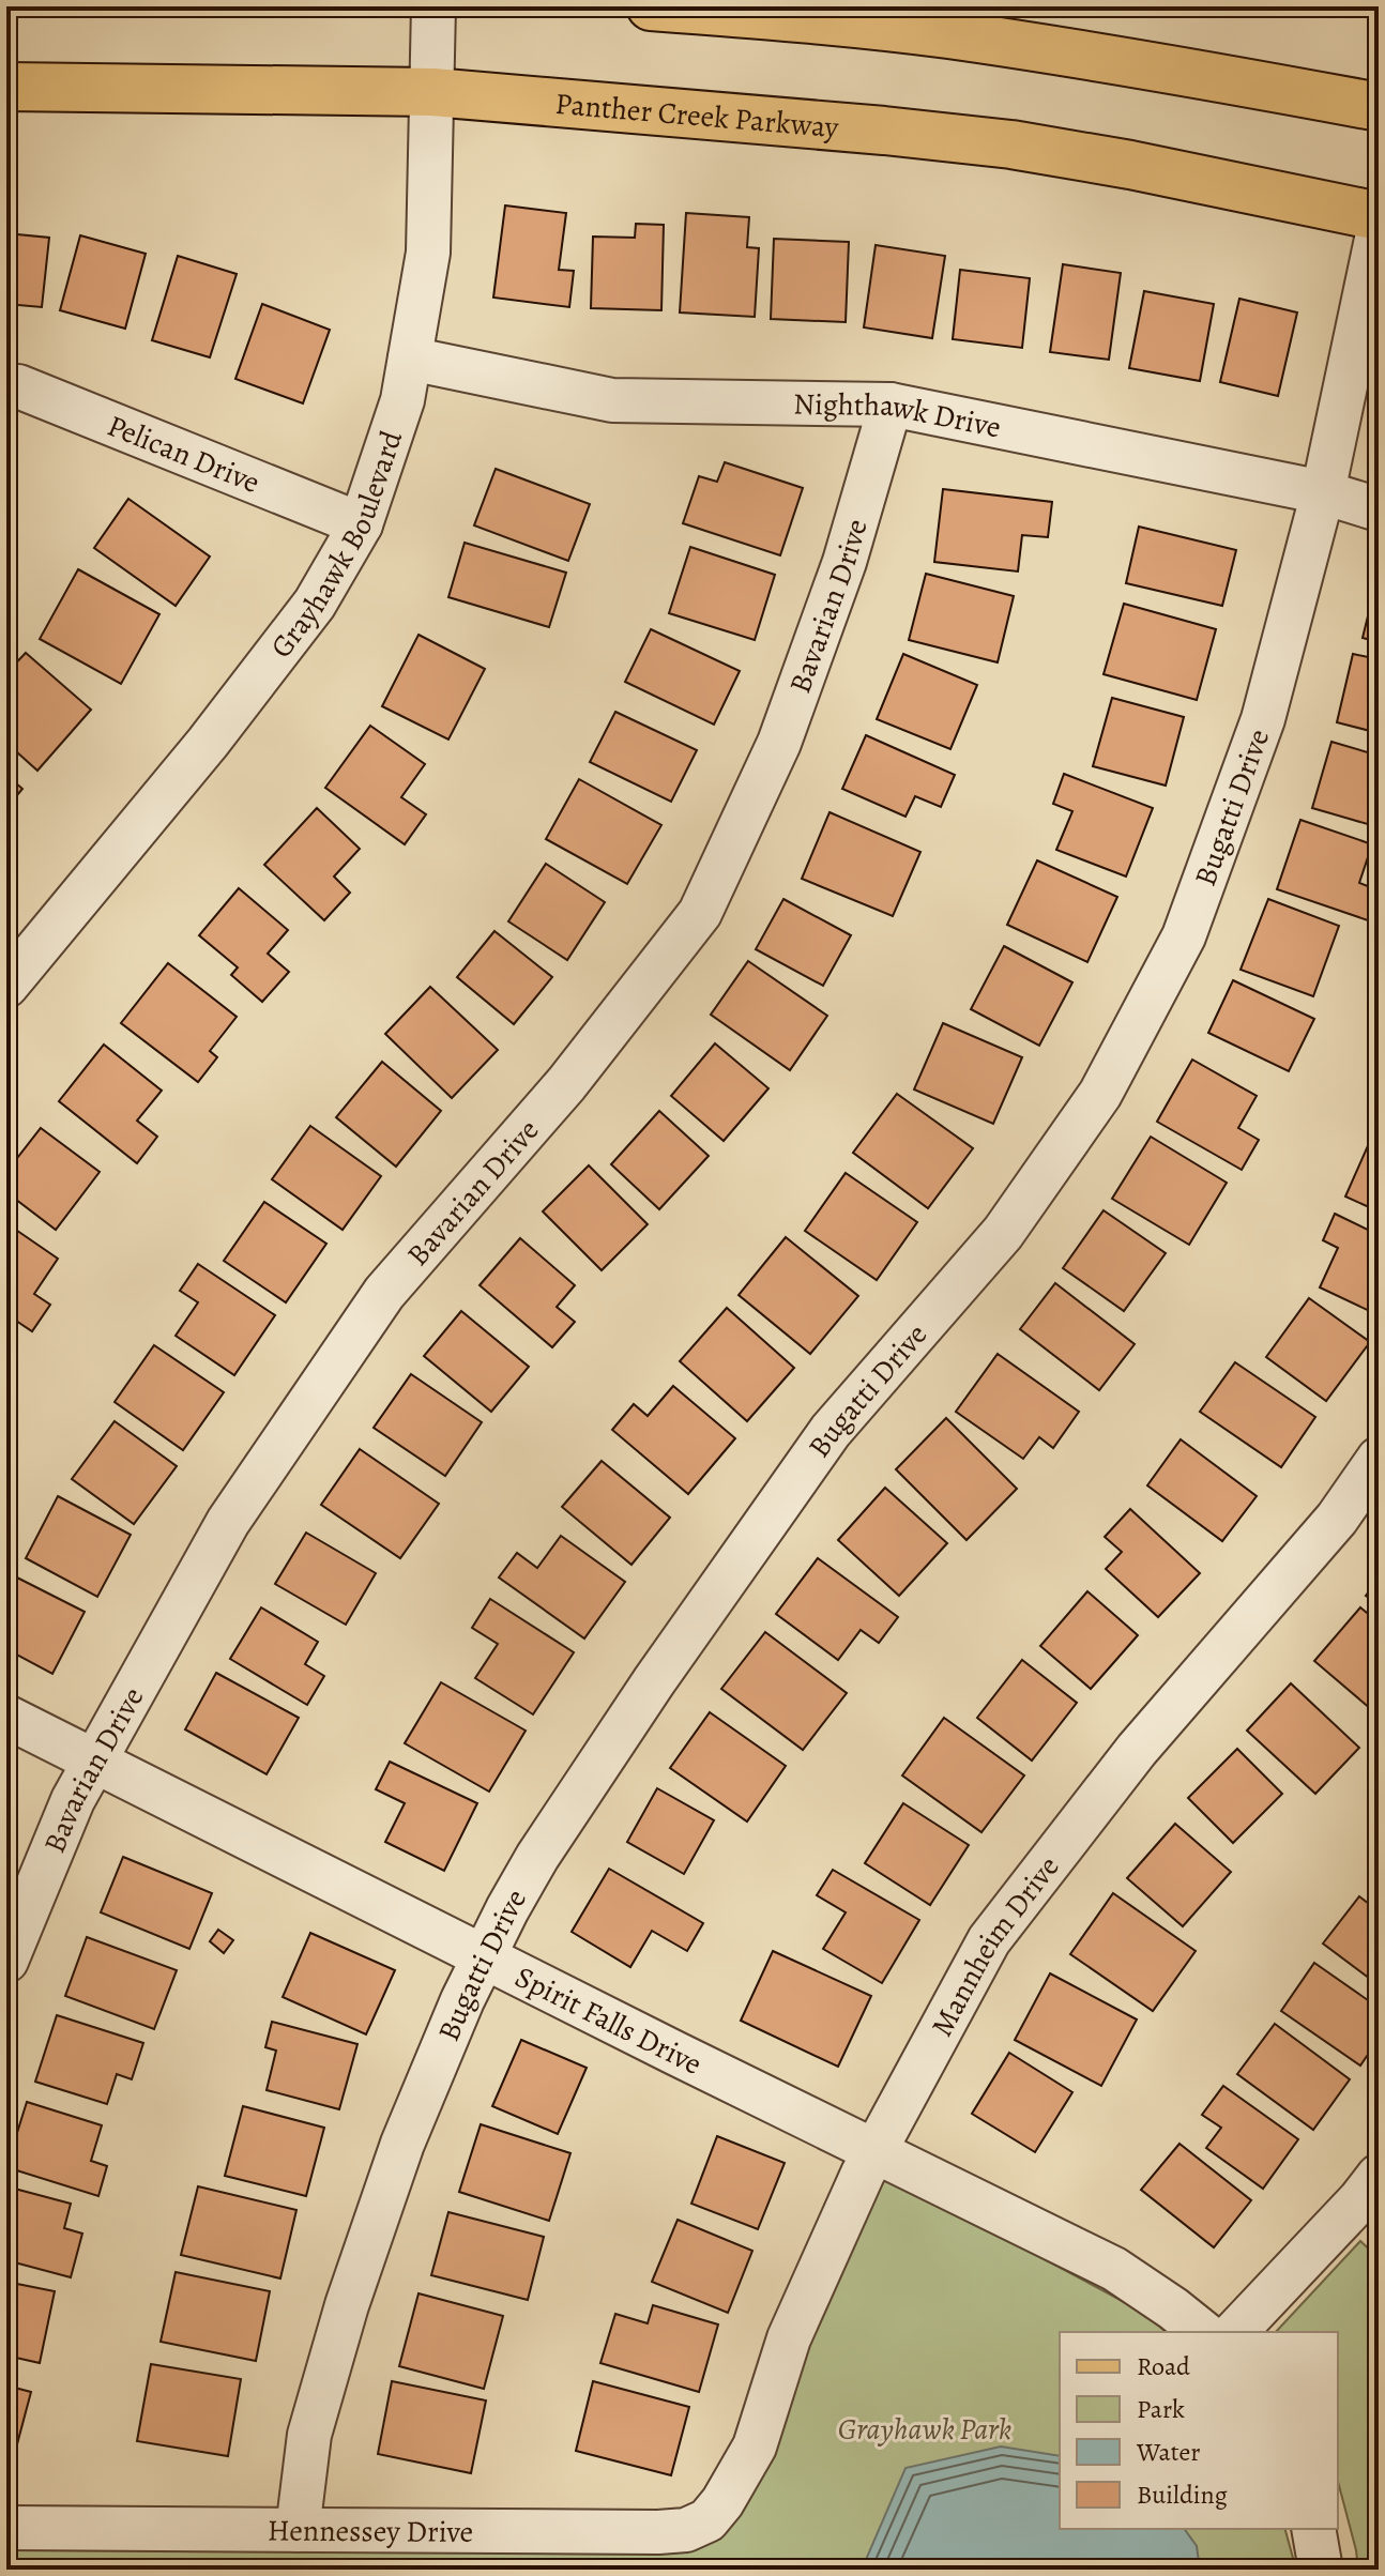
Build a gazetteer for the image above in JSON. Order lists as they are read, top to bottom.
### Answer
{
  "streets": {
    "main road": ["Panther Creek Parkway"],
    "street": [
      "Nighthawk Drive",
      "Pelican Drive",
      "Grayhawk Boulevard",
      "Bavarian Drive",
      "Bugatti Drive",
      "Mannheim Drive",
      "Spirit Falls Drive",
      "Hennessey Drive"
    ]
  },
  "crossings": [
    ["Panther Creek Parkway", "Grayhawk Boulevard"],
    ["Nighthawk Drive", "Grayhawk Boulevard"],
    ["Nighthawk Drive", "Bavarian Drive"],
    ["Nighthawk Drive", "Bugatti Drive"],
    ["Pelican Drive", "Grayhawk Boulevard"],
    ["Bavarian Drive", "Spirit Falls Drive"],
    ["Bugatti Drive", "Spirit Falls Drive"],
    ["Bugatti Drive", "Hennessey Drive"],
    ["Mannheim Drive", "Spirit Falls Drive"],
    ["Mannheim Drive", "Hennessey Drive"]
  ],
  "parks": ["Grayhawk Park"],
  "legend": [
    "Road",
    "Park",
    "Water",
    "Building"
  ]
}
